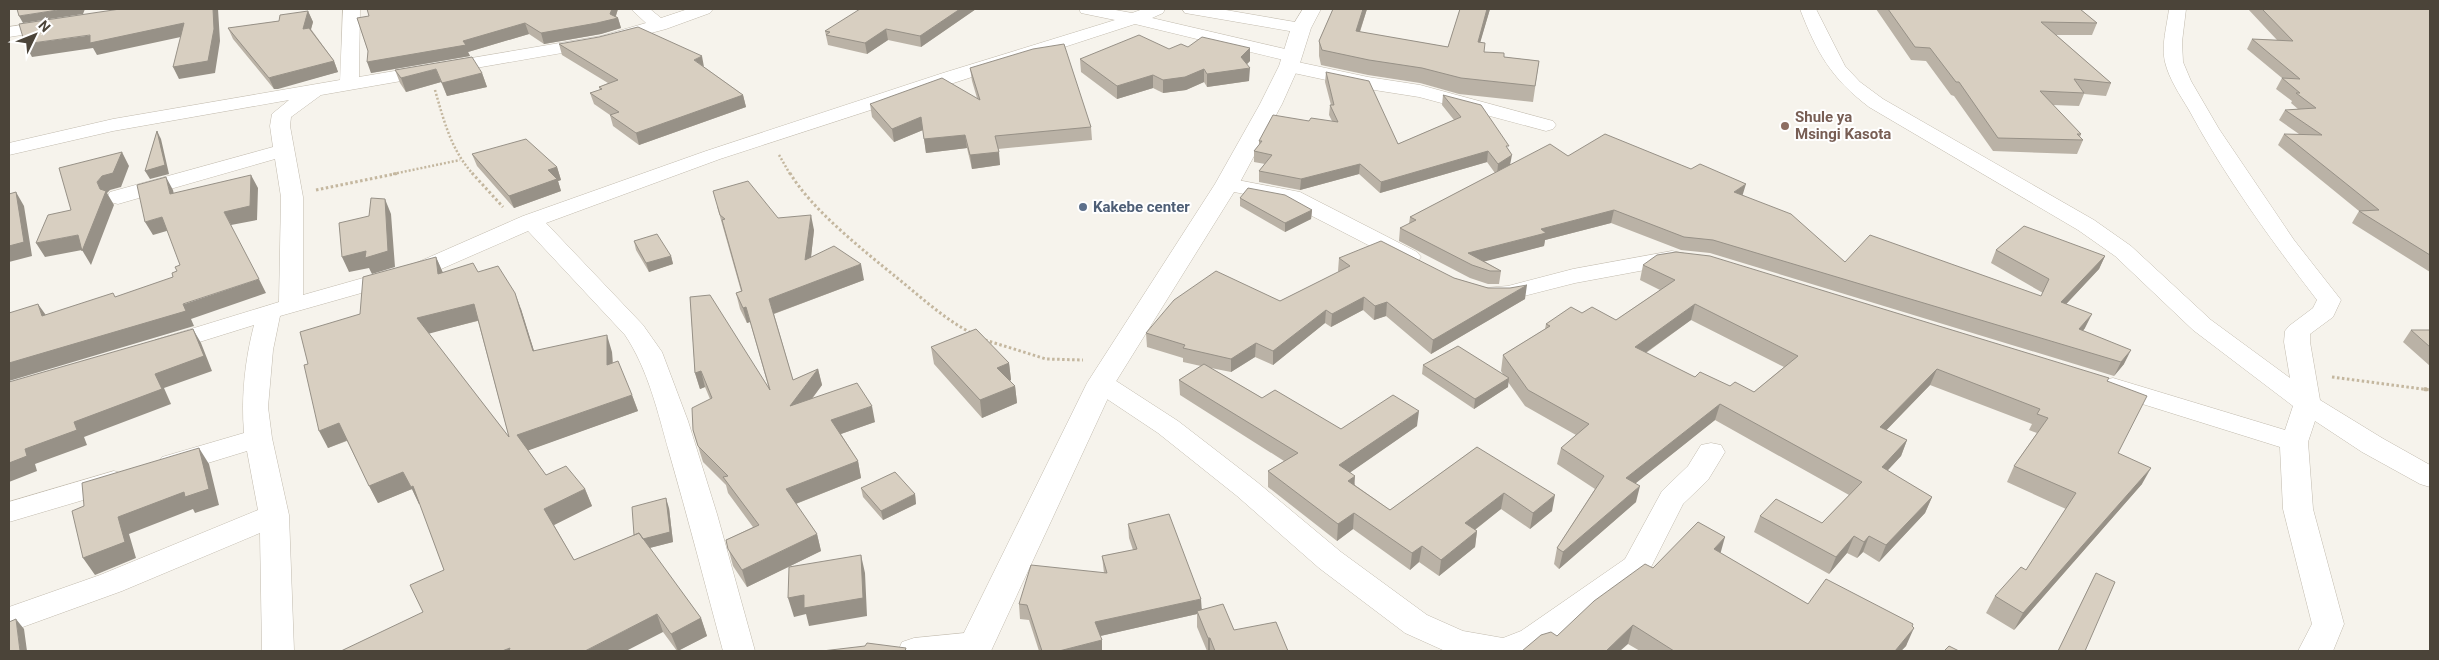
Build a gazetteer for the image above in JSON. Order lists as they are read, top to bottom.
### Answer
{
  "places": ["Shule ya Msingi Kasota", "Kakebe center"],
  "north": "top right"
}
